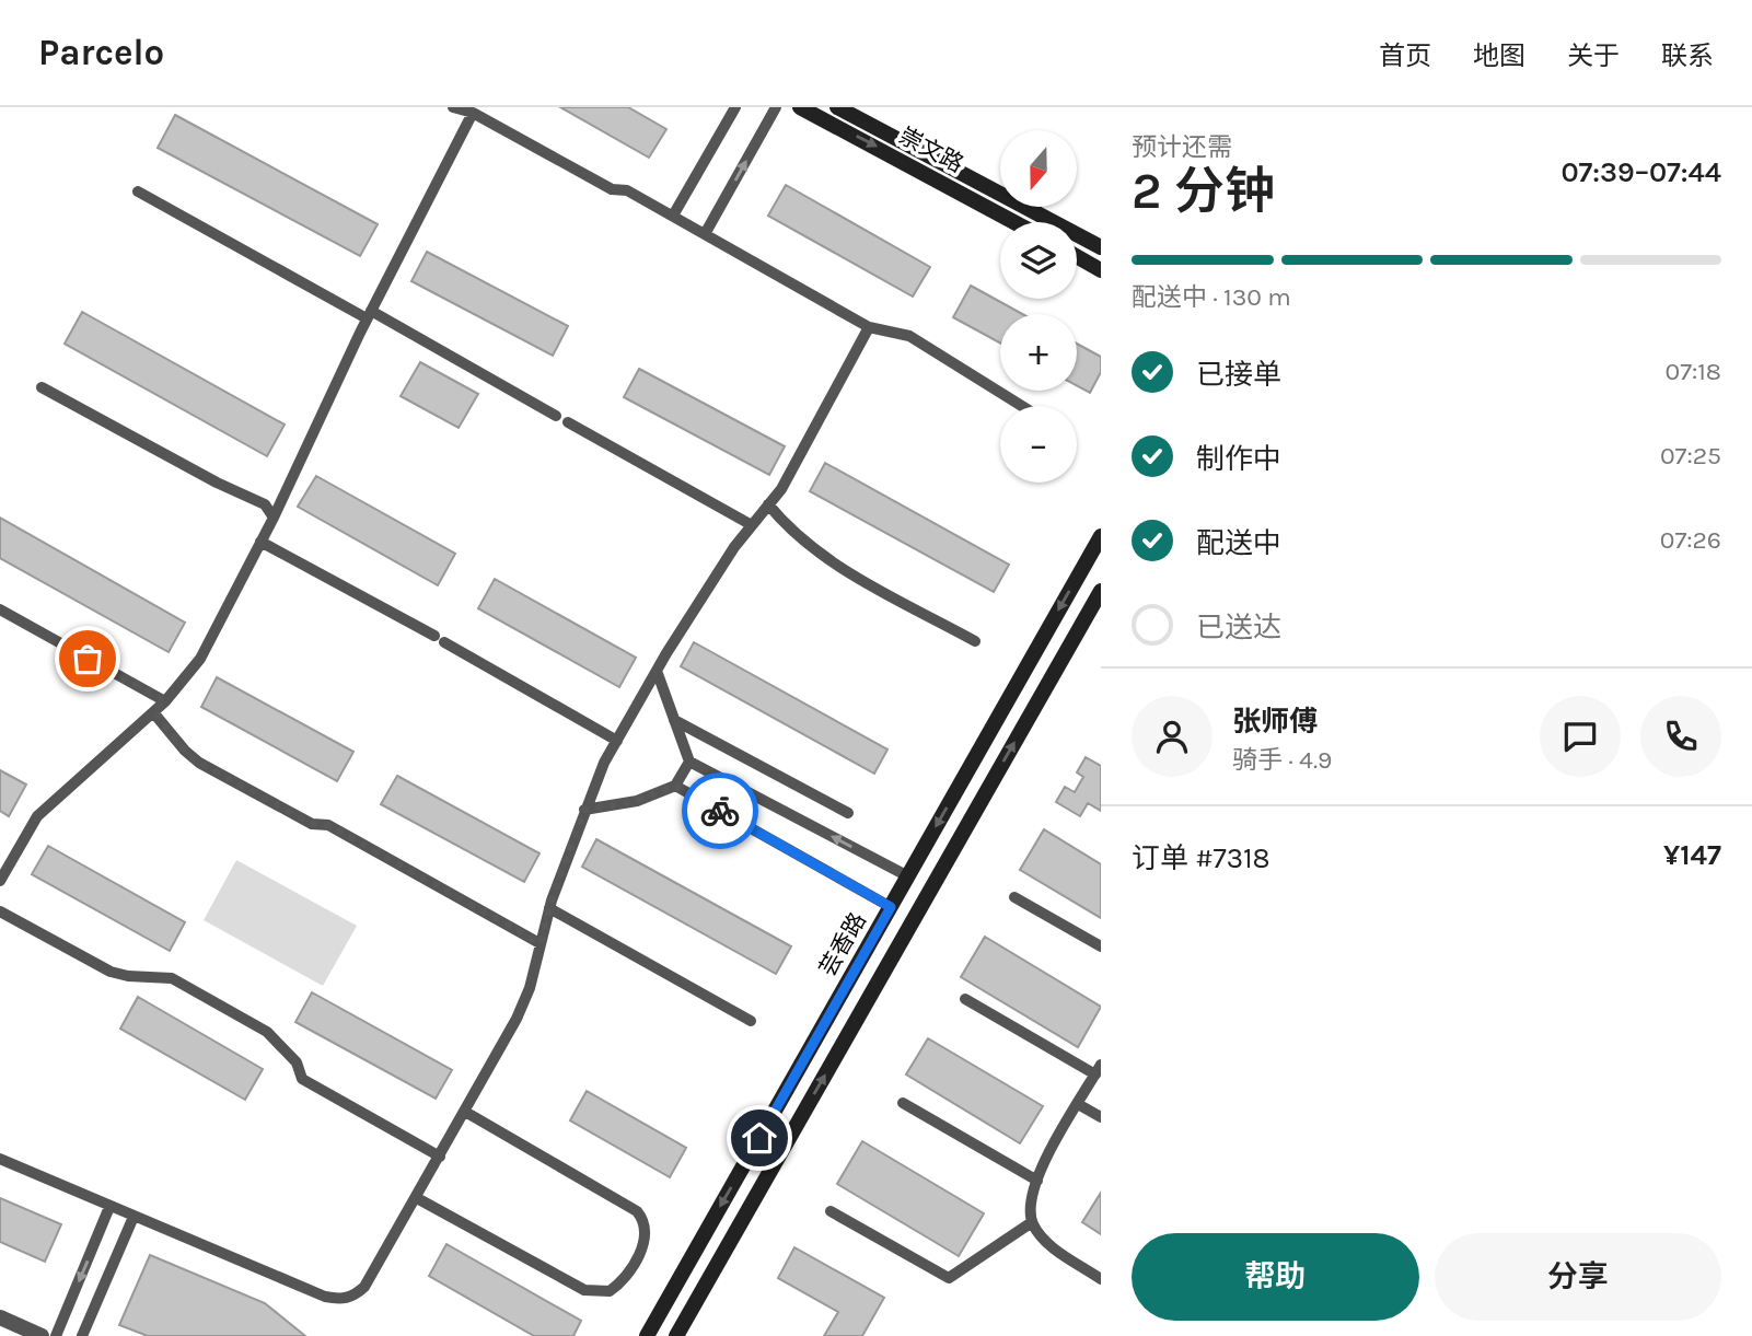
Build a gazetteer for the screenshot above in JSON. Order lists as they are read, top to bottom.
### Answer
{
  "streets": {
    "street": ["崇文路", "芸香路"]
  },
  "north": "bottom",
  "page": {
    "header": "Parcelo",
    "nav": [
      "首页",
      "地图",
      "关于",
      "联系"
    ],
    "heading": ["2 分钟", "预计还需", "07:39–07:44"],
    "panel": [
      "张师傅",
      "骑手 · 4.9",
      "订单 #7318",
      "¥147"
    ],
    "map_buttons": ["+", "−"],
    "bar": "配送中 · 130 m",
    "list": [
      ["已接单", "07:18"],
      ["制作中", "07:25"],
      ["配送中", "07:26"],
      "已送达"
    ],
    "buttons": ["帮助", "分享"]
  }
}
